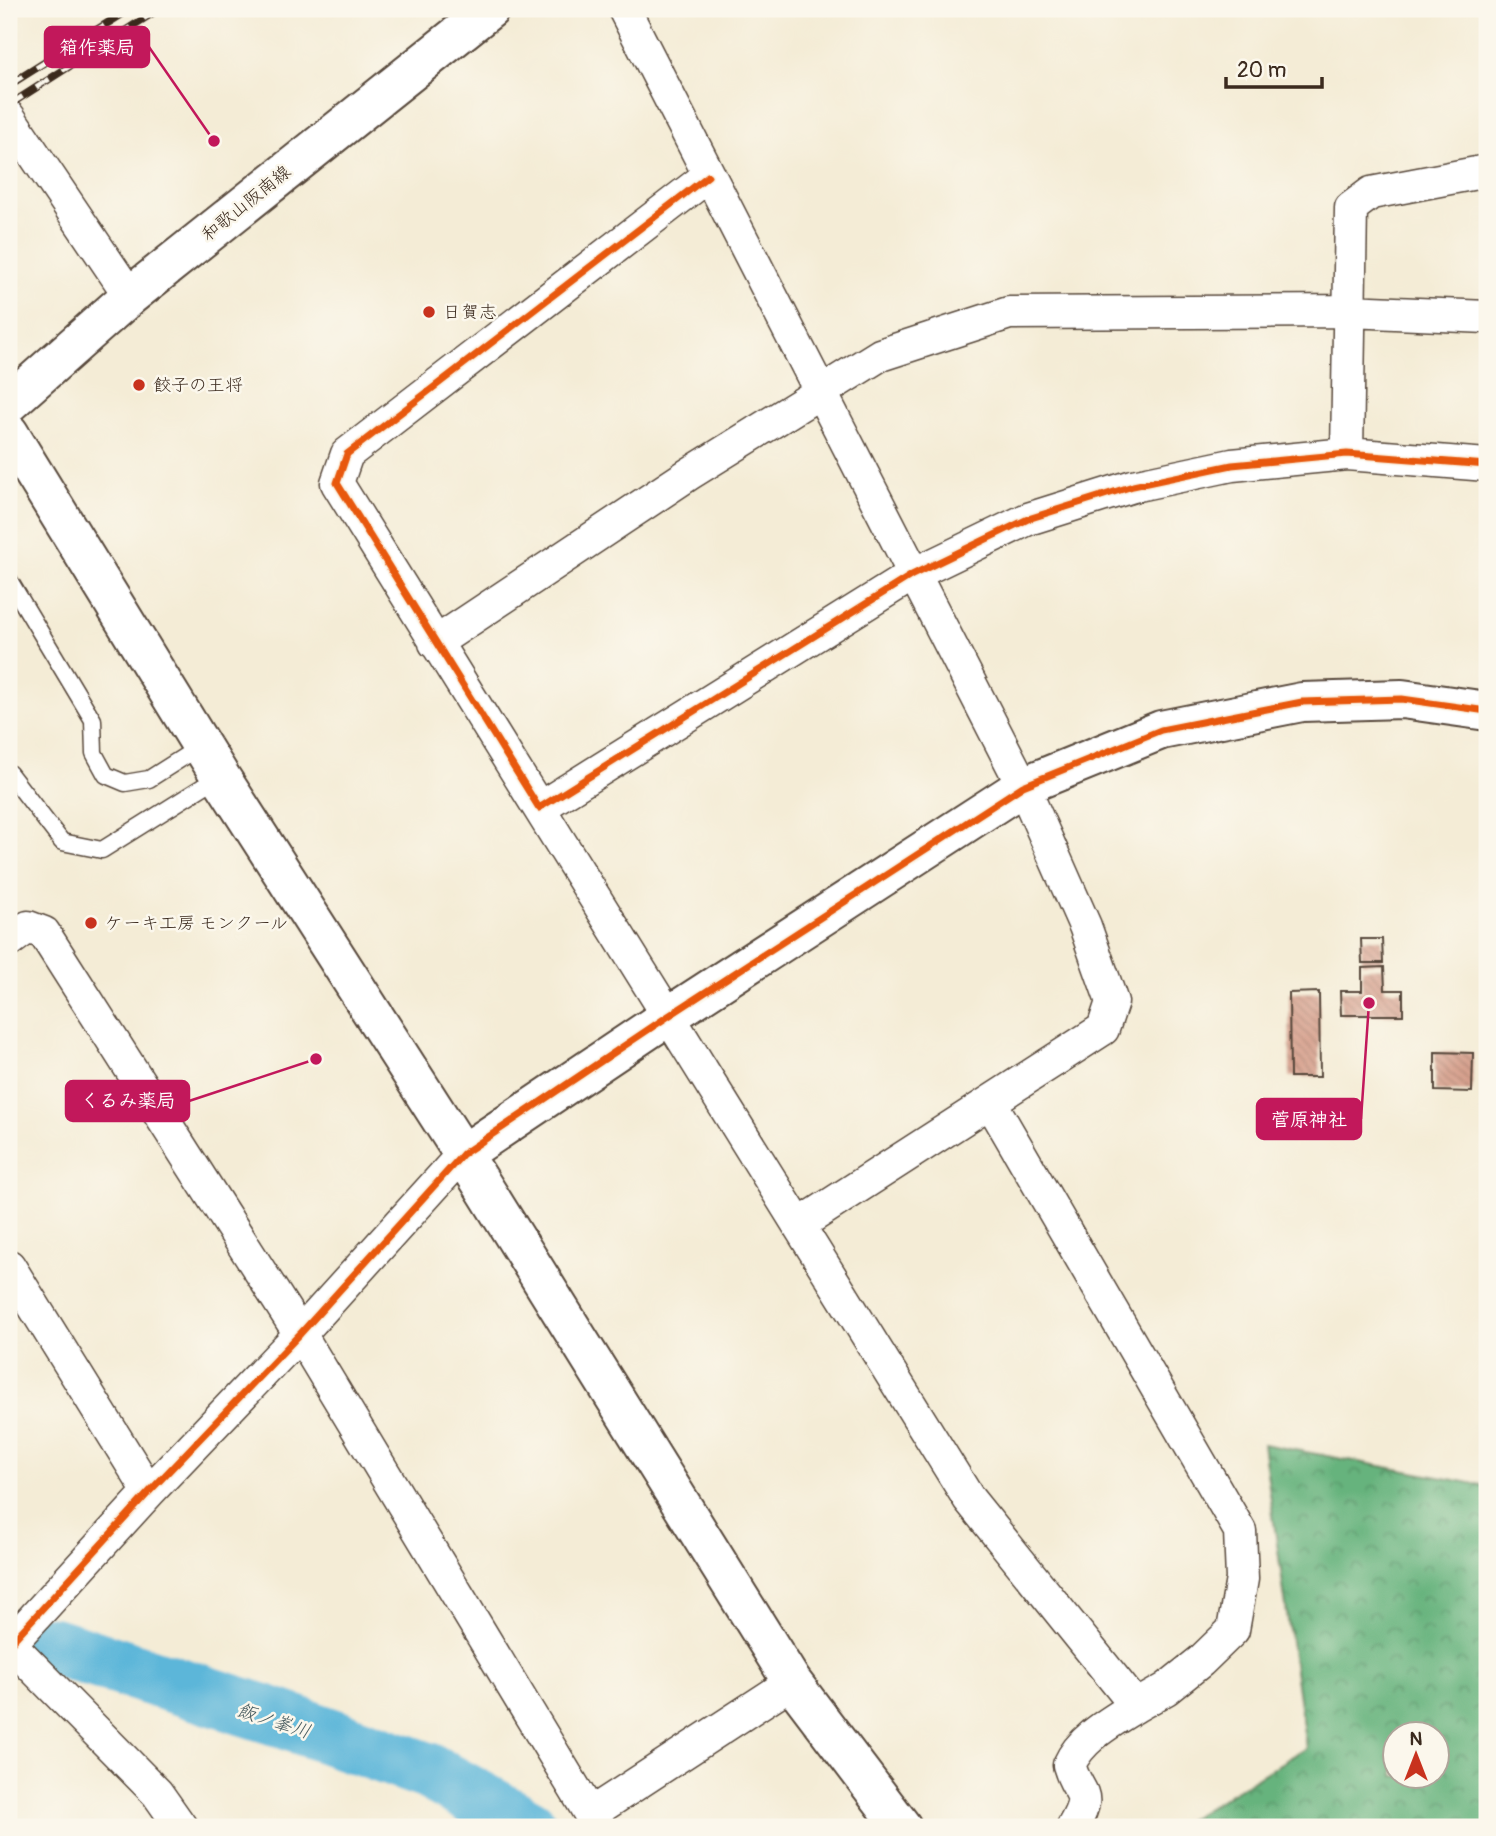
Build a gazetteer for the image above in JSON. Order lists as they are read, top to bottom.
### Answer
{
  "streets": {
    "street": ["和歌山阪南線"]
  },
  "water": ["飯ノ峯川"],
  "places": [
    "箱作薬局",
    "日賀志",
    "餃子の王将",
    "ケーキ工房 モンクール",
    "菅原神社",
    "くるみ薬局"
  ],
  "scale_bar": "20 m",
  "north": "top"
}
